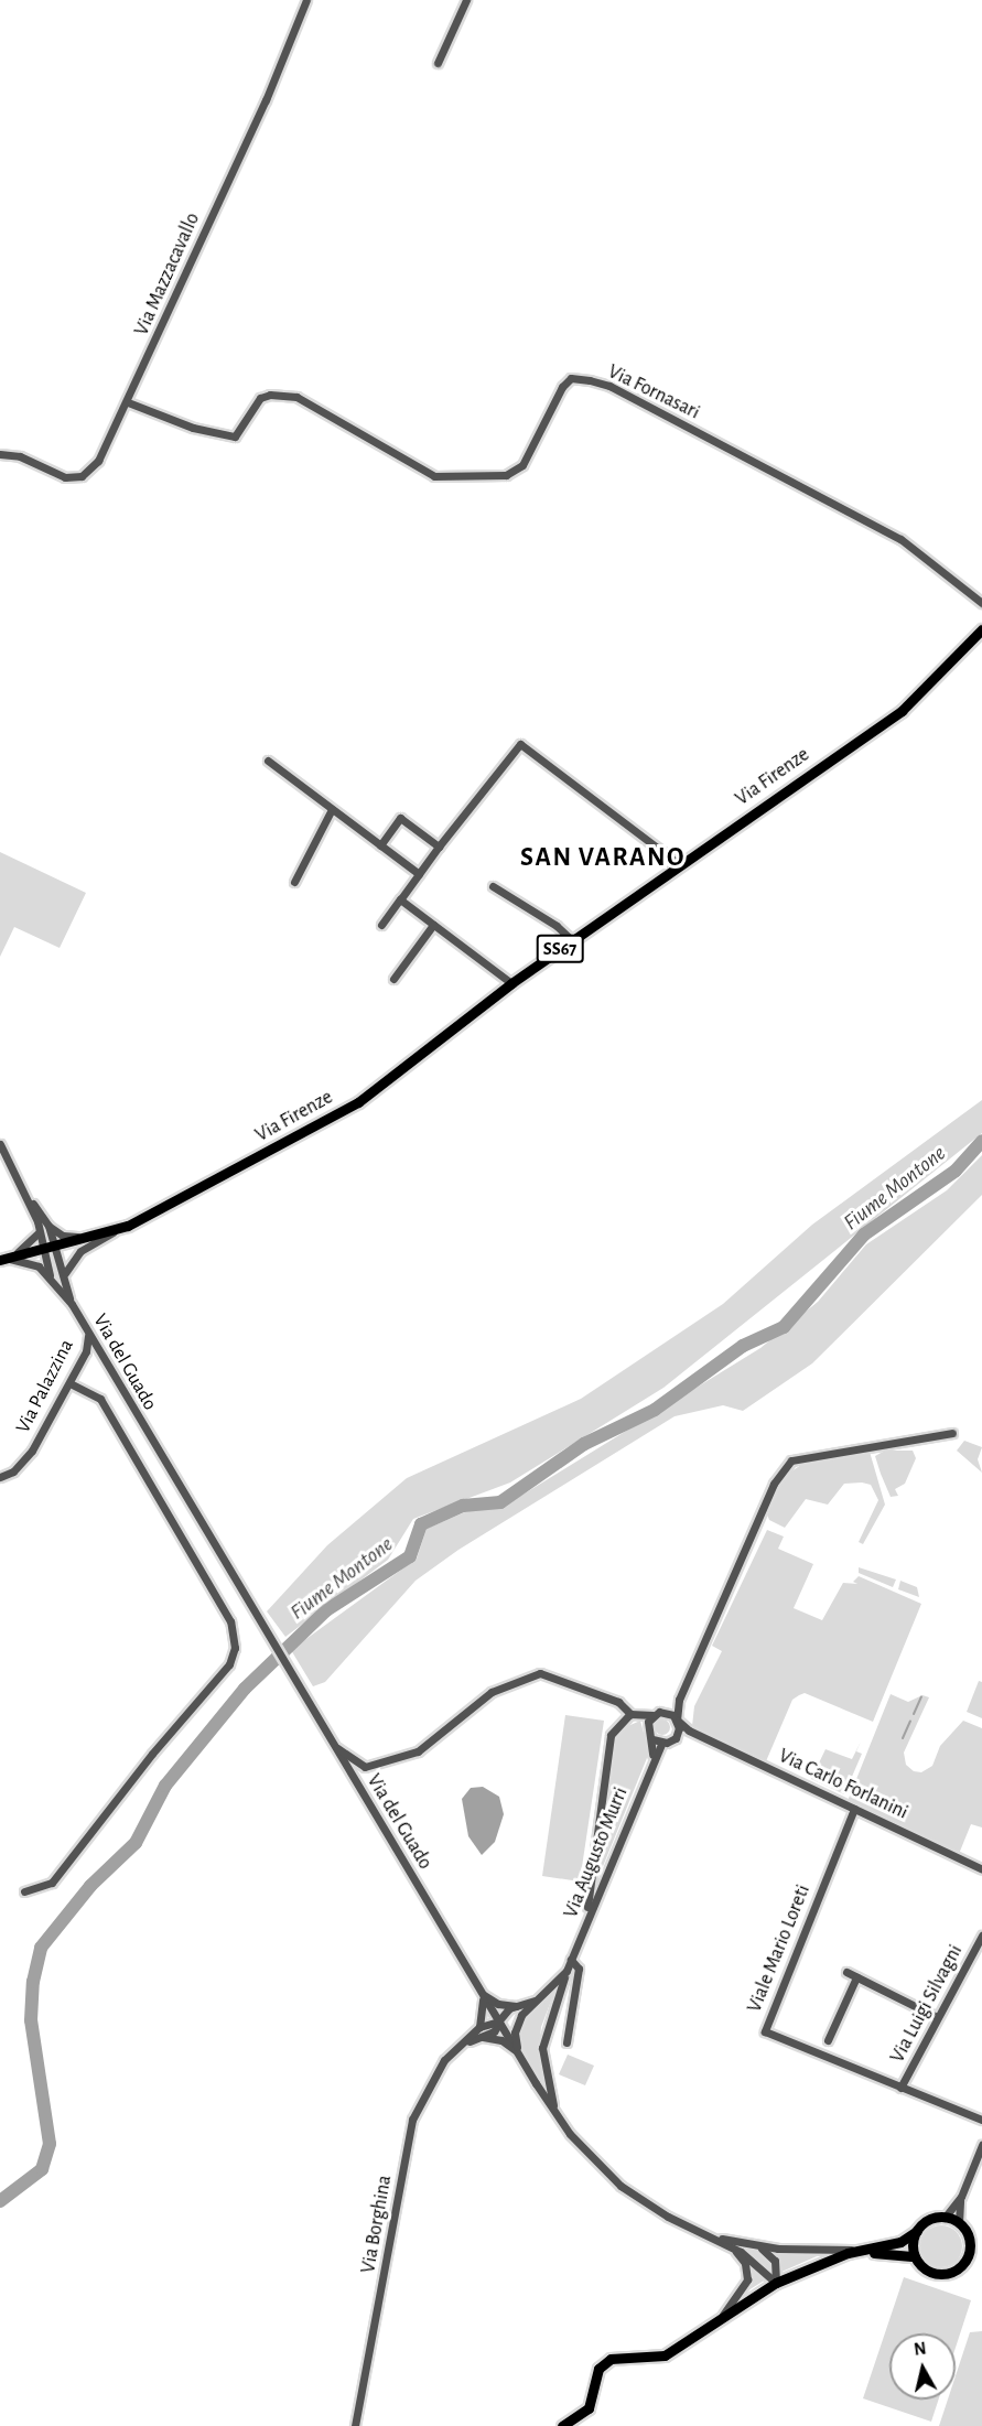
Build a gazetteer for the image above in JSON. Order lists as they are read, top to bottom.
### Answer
{
  "streets": {
    "main road": ["Via Firenze", "SS67"],
    "street": [
      "Via Mazzacavallo",
      "Via Fornasari",
      "Via del Guado",
      "Via Palazzina",
      "Via Carlo Forlanini",
      "Via Augusto Murri",
      "Viale Mario Loreti",
      "Via Luigi Silvagni",
      "Via Borghina"
    ]
  },
  "crossings": [
    ["Via Mazzacavallo", "Via Fornasari"],
    ["Via Firenze", "Via del Guado"],
    ["Via del Guado", "Via Palazzina"],
    ["Via del Guado", "Via Augusto Murri"],
    ["Via del Guado", "Via Borghina"],
    ["Via Carlo Forlanini", "Viale Mario Loreti"],
    ["Via Augusto Murri", "Via Borghina"],
    ["Viale Mario Loreti", "Via Luigi Silvagni"]
  ],
  "districts": ["SAN VARANO"],
  "water": ["Fiume Montone"],
  "north": "top"
}
